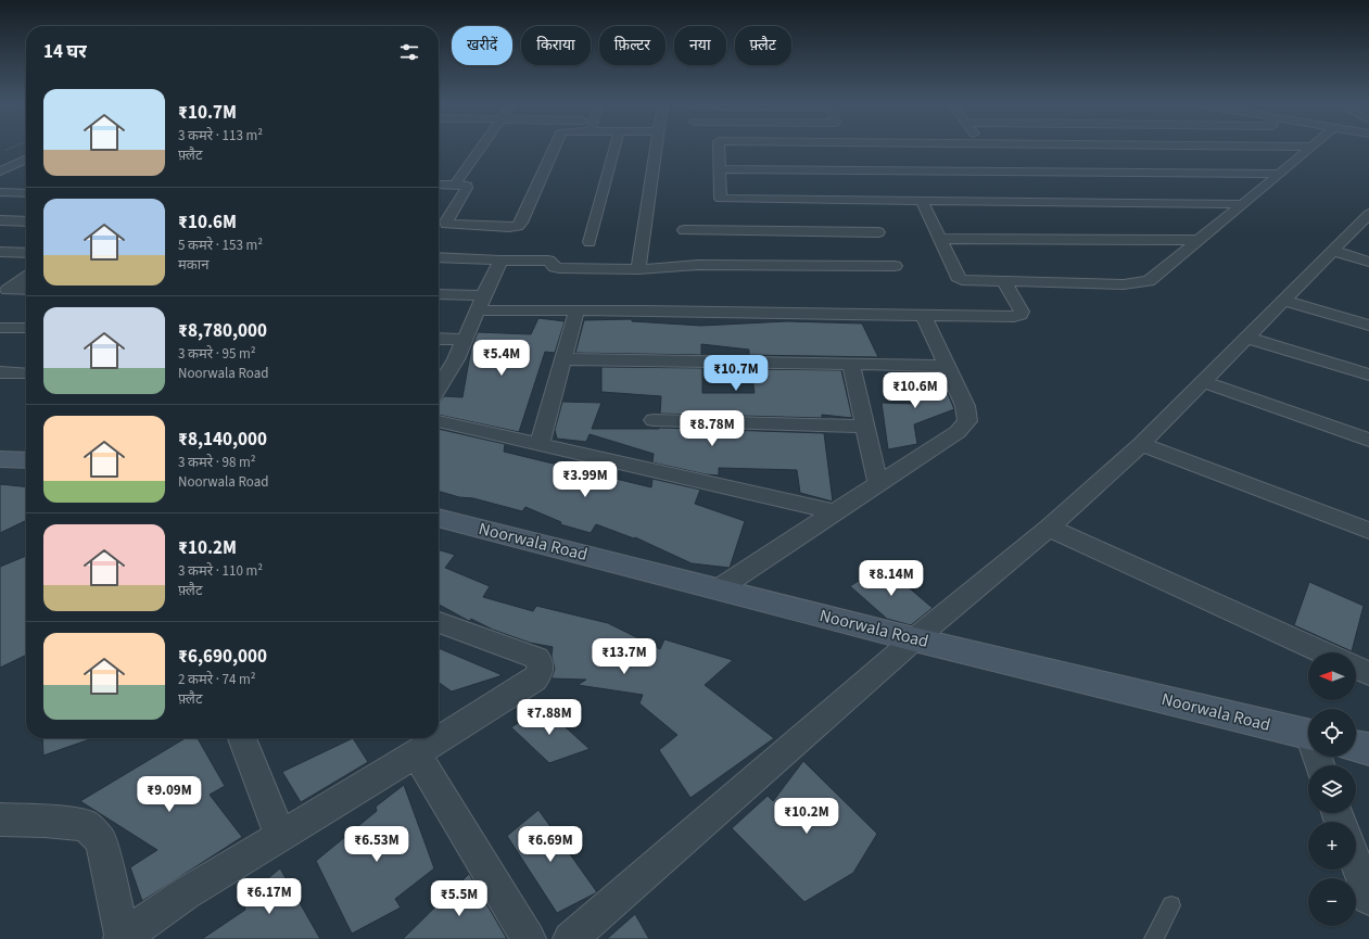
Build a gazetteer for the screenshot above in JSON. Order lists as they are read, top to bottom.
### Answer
{
  "streets": {
    "street": ["Noorwala Road"]
  },
  "north": "left",
  "page": {
    "chip": [
      "खरीदें",
      "किराया",
      "फ़िल्टर",
      "नया",
      "फ़्लैट"
    ],
    "heading": "14 घर",
    "list": [
      {
        "name": "₹10.7M",
        "note": "3 कमरे · 113 m² · फ़्लैट"
      },
      {
        "name": "₹10.6M",
        "note": "5 कमरे · 153 m² · मकान"
      },
      {
        "name": "₹8,780,000",
        "note": "3 कमरे · 95 m² · Noorwala Road"
      },
      {
        "name": "₹8,140,000",
        "note": "3 कमरे · 98 m² · Noorwala Road"
      },
      {
        "name": "₹10.2M",
        "note": "3 कमरे · 110 m² · फ़्लैट"
      },
      {
        "name": "₹6,690,000",
        "note": "2 कमरे · 74 m² · फ़्लैट"
      }
    ],
    "price": [
      "₹5.4M",
      "₹10.7M",
      "₹10.6M",
      "₹8.78M",
      "₹3.99M",
      "₹8.14M",
      "₹13.7M",
      "₹7.88M",
      "₹9.09M",
      "₹10.2M",
      "₹6.53M",
      "₹6.69M",
      "₹6.17M",
      "₹5.5M"
    ],
    "map_buttons": ["+", "−"]
  }
}
